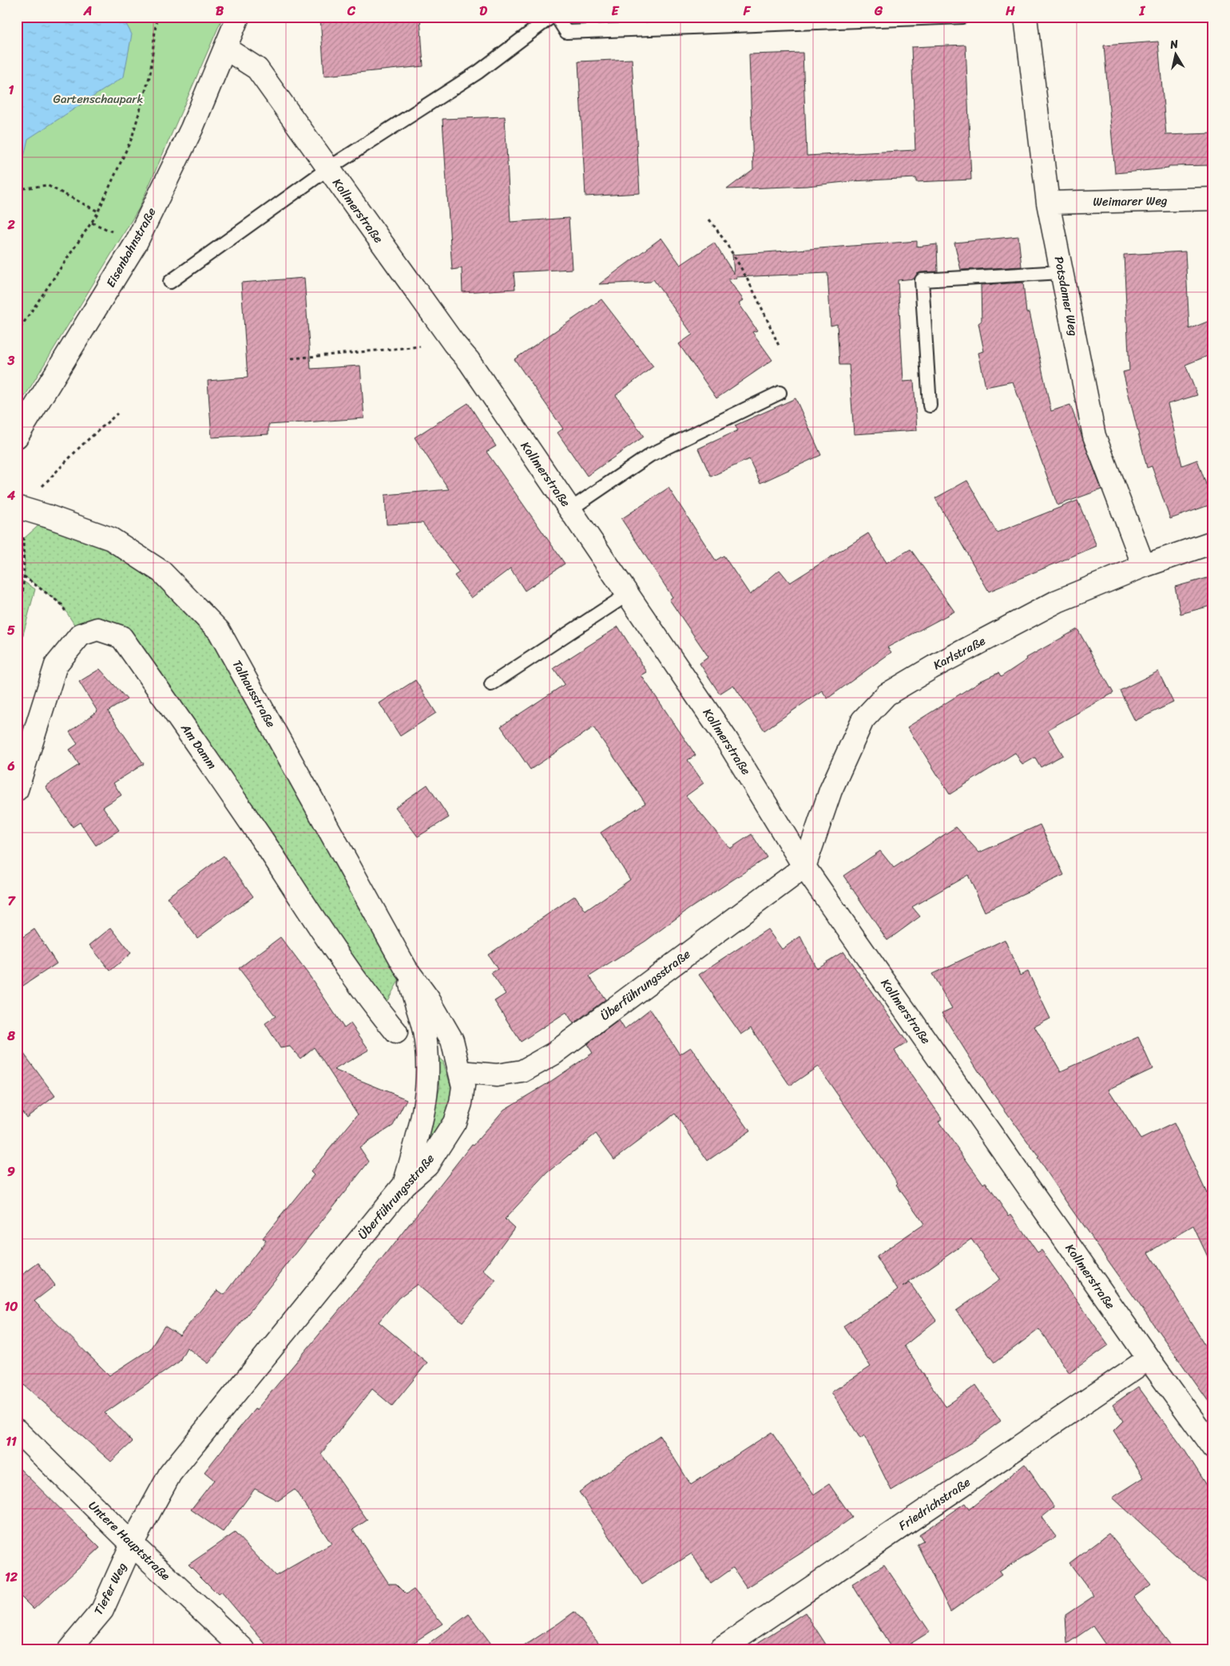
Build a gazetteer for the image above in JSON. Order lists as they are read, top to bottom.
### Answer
{
  "streets": {
    "street": [
      "Weimarer Weg",
      "Kollmerstraße",
      "Eisenbahnstraße",
      "Potsdamer Weg",
      "Karlstraße",
      "Talhausstraße",
      "Am Damm",
      "Überführungsstraße",
      "Friedrichstraße",
      "Untere Hauptstraße",
      "Tiefer Weg"
    ]
  },
  "crossings": [
    ["Weimarer Weg", "Potsdamer Weg"],
    ["Kollmerstraße", "Eisenbahnstraße"],
    ["Kollmerstraße", "Karlstraße"],
    ["Kollmerstraße", "Überführungsstraße"],
    ["Kollmerstraße", "Friedrichstraße"],
    ["Potsdamer Weg", "Karlstraße"],
    ["Karlstraße", "Überführungsstraße"],
    ["Talhausstraße", "Überführungsstraße"],
    ["Überführungsstraße", "Untere Hauptstraße"],
    ["Überführungsstraße", "Tiefer Weg"],
    ["Untere Hauptstraße", "Tiefer Weg"]
  ],
  "parks": ["Gartenschaupark"],
  "north": "top",
  "grid": {
    "columns": [
      "A",
      "B",
      "C",
      "D",
      "E",
      "F",
      "G",
      "H",
      "I"
    ],
    "rows": [
      "1",
      "2",
      "3",
      "4",
      "5",
      "6",
      "7",
      "8",
      "9",
      "10",
      "11",
      "12"
    ]
  }
}
